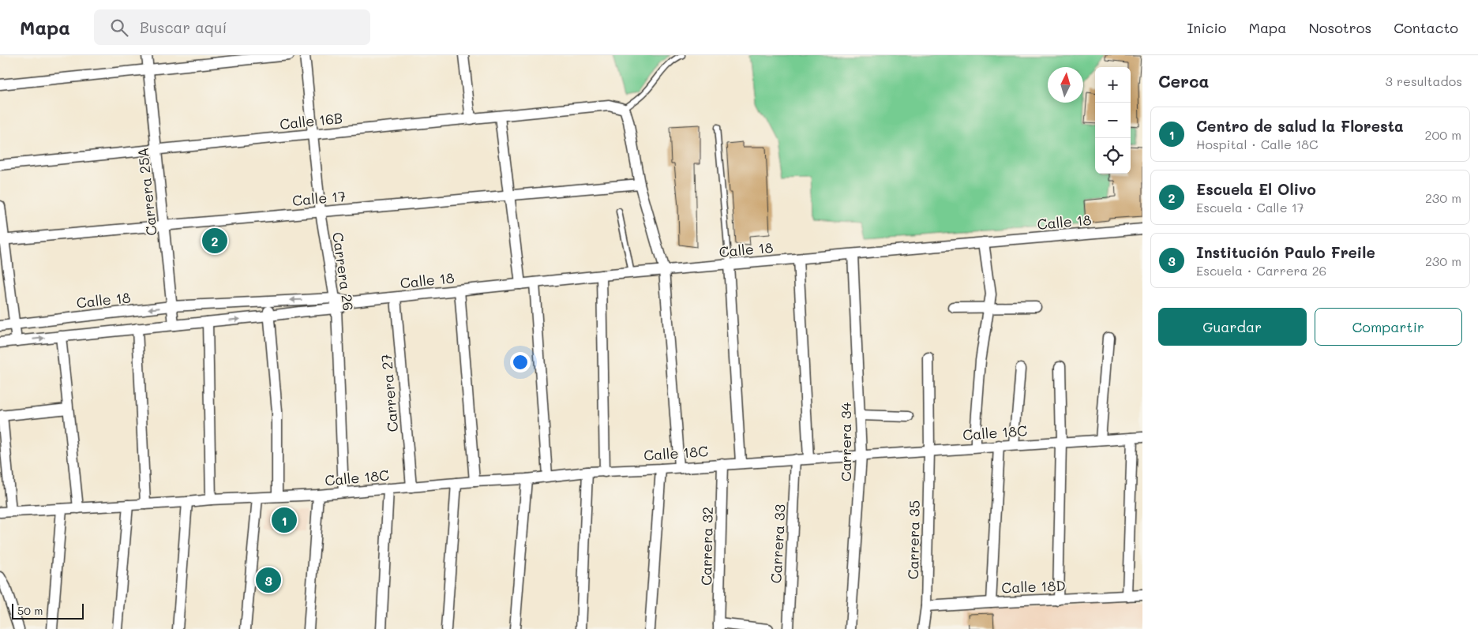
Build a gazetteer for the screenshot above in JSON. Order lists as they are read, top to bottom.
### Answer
{
  "streets": {
    "street": [
      "Calle 16B",
      "Carrera 25A",
      "Calle 17",
      "Calle 18",
      "Carrera 26",
      "Carrera 27",
      "Calle 18C",
      "Carrera 34",
      "Carrera 35",
      "Carrera 33",
      "Carrera 32",
      "Calle 18D"
    ]
  },
  "crossings": [
    ["Calle 16B", "Carrera 25A"],
    ["Calle 16B", "Carrera 26"],
    ["Carrera 25A", "Calle 17"],
    ["Carrera 25A", "Calle 18"],
    ["Calle 17", "Carrera 26"],
    ["Calle 18", "Carrera 26"],
    ["Calle 18", "Carrera 27"],
    ["Calle 18", "Carrera 34"],
    ["Carrera 26", "Calle 18C"],
    ["Carrera 27", "Calle 18C"],
    ["Calle 18C", "Carrera 34"],
    ["Calle 18C", "Carrera 35"],
    ["Calle 18C", "Carrera 33"],
    ["Calle 18C", "Carrera 32"],
    ["Carrera 35", "Calle 18D"]
  ],
  "scale_bar": "50 m",
  "north": "top",
  "page": {
    "header": "Mapa",
    "search": "Buscar aquí",
    "nav": [
      "Inicio",
      "Mapa",
      "Nosotros",
      "Contacto"
    ],
    "heading": ["Cerca", "3 resultados"],
    "map_buttons": ["+", "−"],
    "list": [
      {
        "mark": "1",
        "name": "Centro de salud la Floresta",
        "note": "Hospital · Calle 18C",
        "value": "200 m"
      },
      {
        "mark": "2",
        "name": "Escuela El Olivo",
        "note": "Escuela · Calle 17",
        "value": "230 m"
      },
      {
        "mark": "3",
        "name": "Institución Paulo Freile",
        "note": "Escuela · Carrera 26",
        "value": "230 m"
      }
    ],
    "pins": ["2", "1", "3"],
    "buttons": ["Guardar", "Compartir"],
    "scale": "50 m"
  }
}
